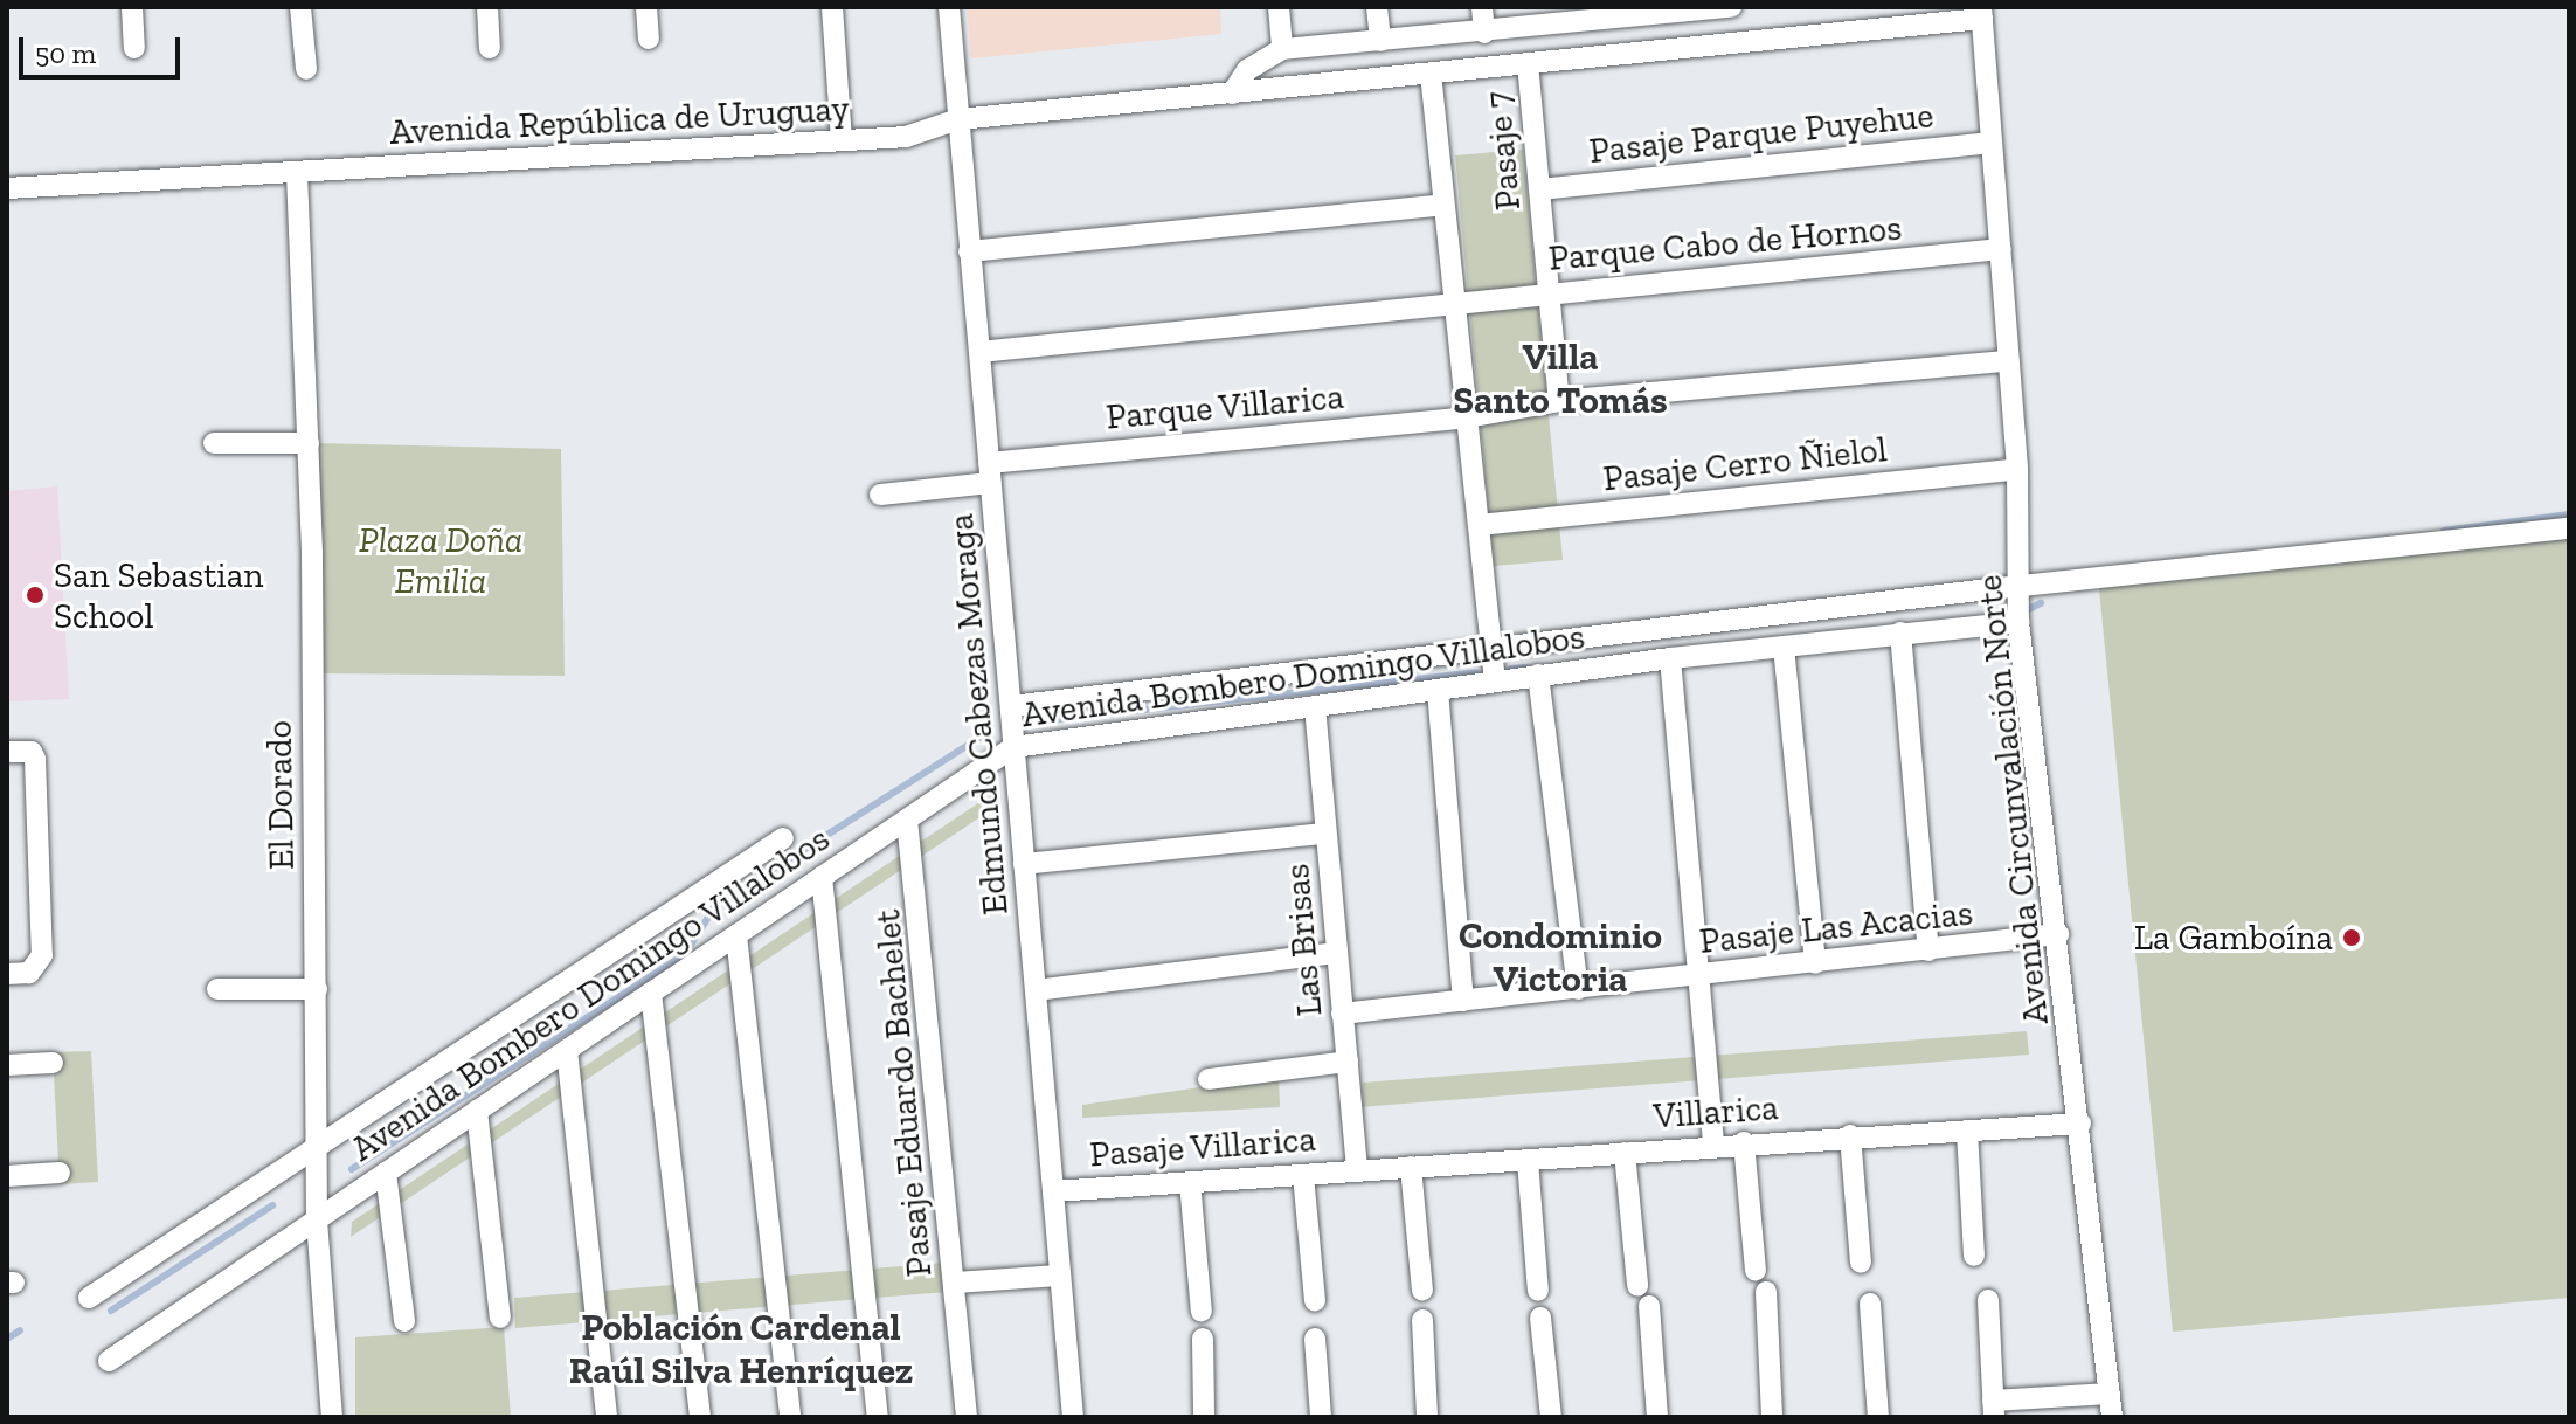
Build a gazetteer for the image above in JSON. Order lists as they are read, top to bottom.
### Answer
{
  "streets": {
    "street": [
      "Avenida República de Uruguay",
      "Pasaje Parque Puyehue",
      "Pasaje 7",
      "Parque Cabo de Hornos",
      "Parque Villarica",
      "Pasaje Cerro Ñielol",
      "Avenida Bombero Domingo Villalobos",
      "Edmundo Cabezas Moraga",
      "El Dorado",
      "Avenida Circunvalación Norte",
      "Pasaje Las Acacias",
      "Las Brisas",
      "Pasaje Eduardo Bachelet",
      "Villarica",
      "Pasaje Villarica"
    ]
  },
  "crossings": [
    ["Avenida República de Uruguay", "Pasaje 7"],
    ["Avenida República de Uruguay", "Edmundo Cabezas Moraga"],
    ["Avenida República de Uruguay", "El Dorado"],
    ["Avenida República de Uruguay", "Avenida Circunvalación Norte"],
    ["Pasaje Parque Puyehue", "Pasaje 7"],
    ["Pasaje Parque Puyehue", "Avenida Circunvalación Norte"],
    ["Pasaje 7", "Parque Cabo de Hornos"],
    ["Pasaje 7", "Parque Villarica"],
    ["Parque Cabo de Hornos", "Edmundo Cabezas Moraga"],
    ["Parque Cabo de Hornos", "Avenida Circunvalación Norte"],
    ["Parque Villarica", "Edmundo Cabezas Moraga"],
    ["Parque Villarica", "Avenida Circunvalación Norte"],
    ["Pasaje Cerro Ñielol", "Avenida Circunvalación Norte"],
    ["Avenida Bombero Domingo Villalobos", "Edmundo Cabezas Moraga"],
    ["Avenida Bombero Domingo Villalobos", "El Dorado"],
    ["Avenida Bombero Domingo Villalobos", "Avenida Circunvalación Norte"],
    ["Avenida Bombero Domingo Villalobos", "Las Brisas"],
    ["Avenida Bombero Domingo Villalobos", "Pasaje Eduardo Bachelet"],
    ["Edmundo Cabezas Moraga", "Pasaje Villarica"],
    ["Avenida Circunvalación Norte", "Pasaje Las Acacias"],
    ["Avenida Circunvalación Norte", "Villarica"],
    ["Pasaje Las Acacias", "Las Brisas"],
    ["Las Brisas", "Villarica"],
    ["Las Brisas", "Pasaje Villarica"],
    ["Villarica", "Pasaje Villarica"]
  ],
  "districts": ["Villa Santo Tomás", "Condominio Victoria", "Población Cardenal Raúl Silva Henríquez"],
  "parks": ["Plaza Doña Emilia"],
  "places": ["San Sebastian School", "La Gamboína"],
  "scale_bar": "50 m"
}
